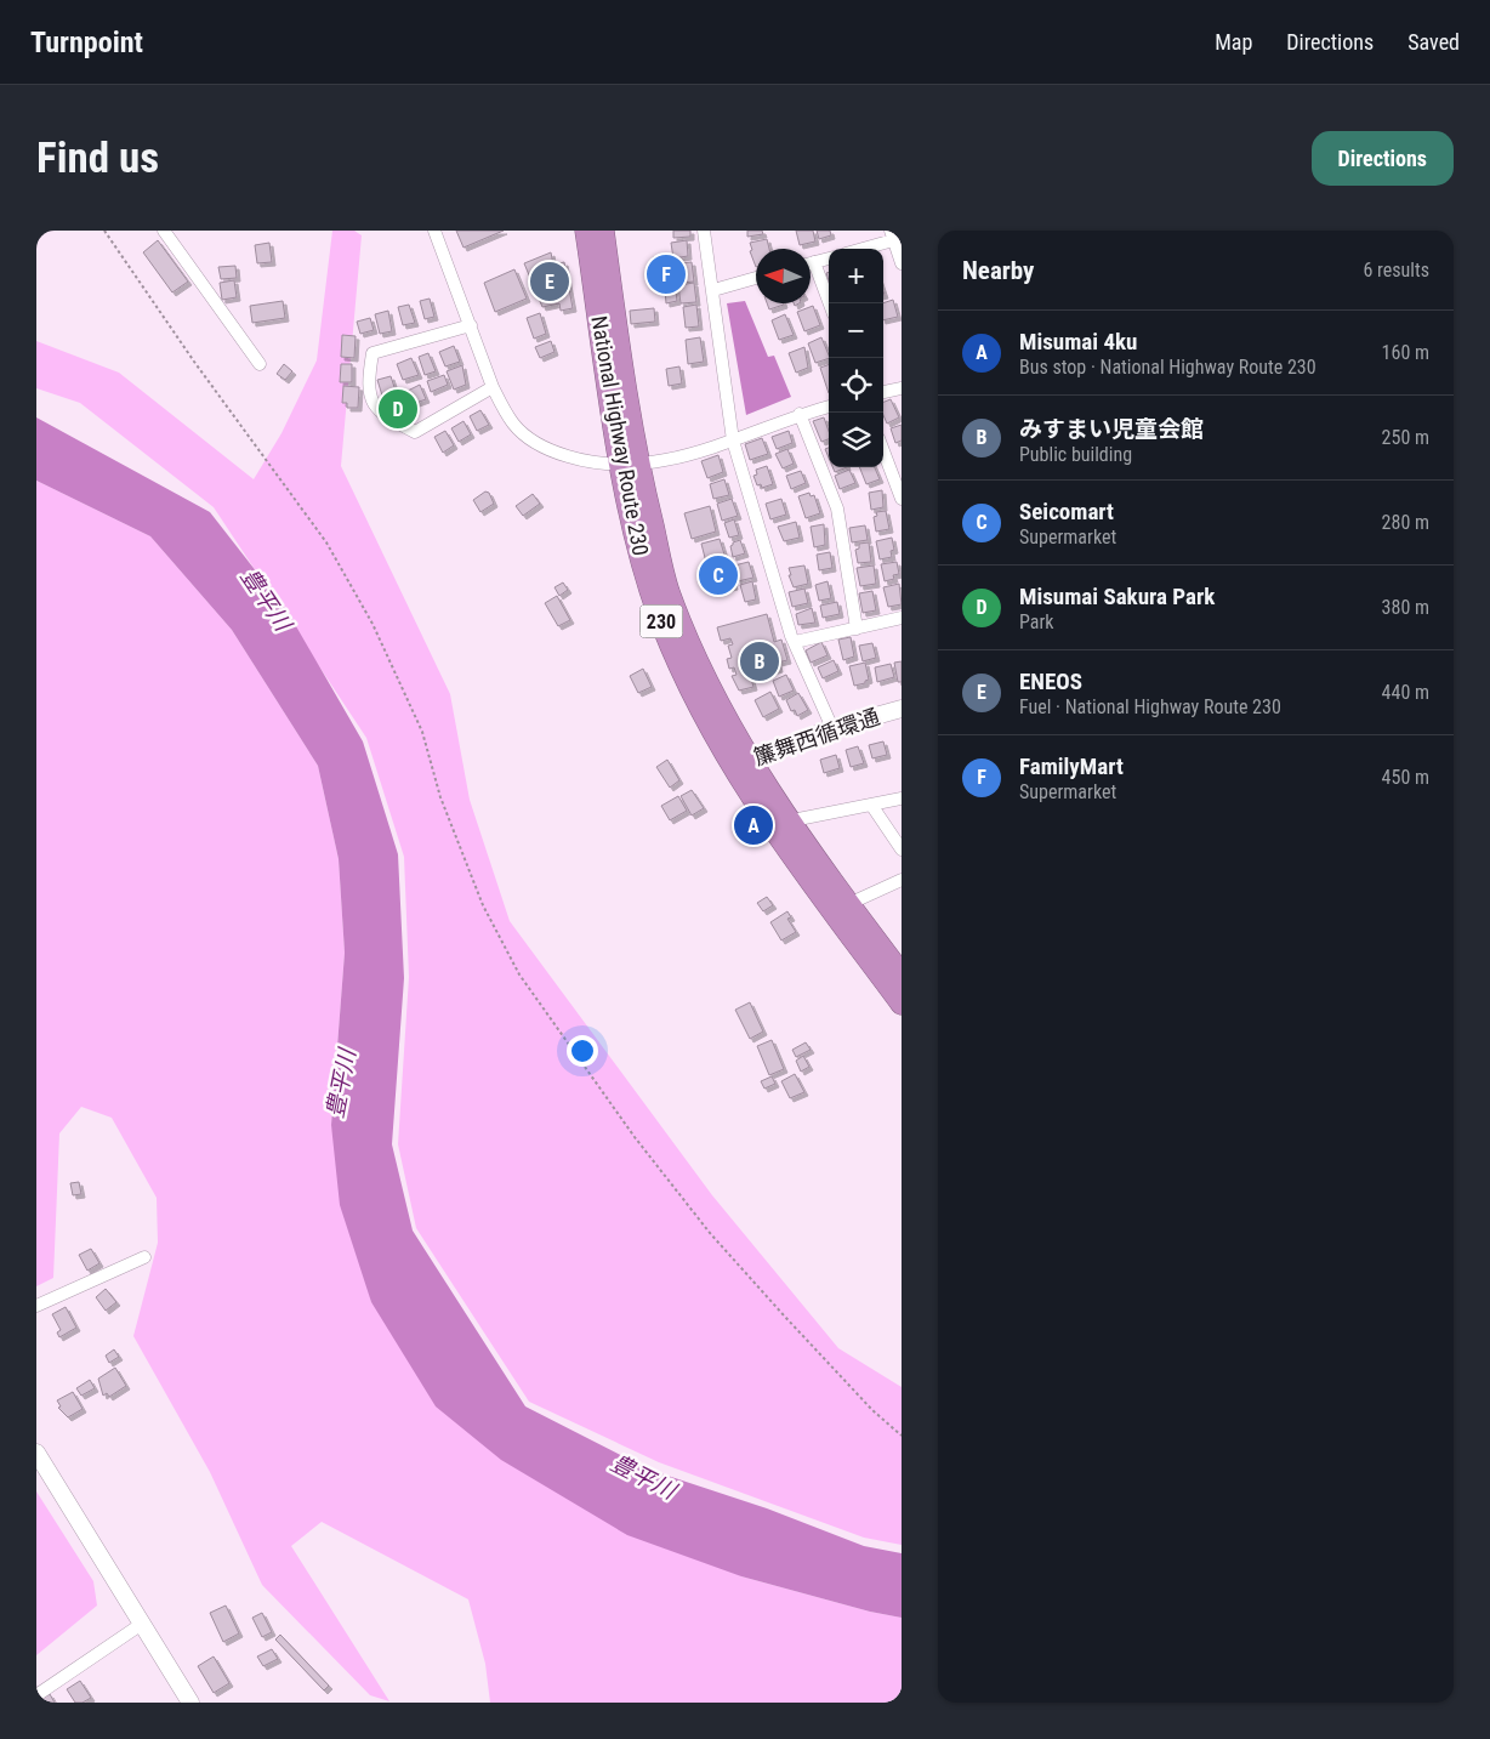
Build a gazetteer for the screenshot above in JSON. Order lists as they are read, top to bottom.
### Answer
{
  "streets": {
    "highway": ["National Highway Route 230", "230"],
    "street": ["簾舞西循環通"]
  },
  "crossings": [
    ["National Highway Route 230", "簾舞西循環通"]
  ],
  "water": ["豊平川"],
  "north": "left",
  "page": {
    "header": "Turnpoint",
    "nav": ["Map", "Directions", "Saved"],
    "buttons": "Directions",
    "title": "Find us",
    "heading": ["Nearby", "6 results"],
    "map_buttons": ["+", "−"],
    "pins": [
      "F",
      "E",
      "D",
      "C",
      "B",
      "A"
    ],
    "list": [
      {
        "mark": "A",
        "name": "Misumai 4ku",
        "note": "Bus stop · National Highway Route 230",
        "value": "160 m"
      },
      {
        "mark": "B",
        "name": "みすまい児童会館",
        "note": "Public building",
        "value": "250 m"
      },
      {
        "mark": "C",
        "name": "Seicomart",
        "note": "Supermarket",
        "value": "280 m"
      },
      {
        "mark": "D",
        "name": "Misumai Sakura Park",
        "note": "Park",
        "value": "380 m"
      },
      {
        "mark": "E",
        "name": "ENEOS",
        "note": "Fuel · National Highway Route 230",
        "value": "440 m"
      },
      {
        "mark": "F",
        "name": "FamilyMart",
        "note": "Supermarket",
        "value": "450 m"
      }
    ]
  }
}
